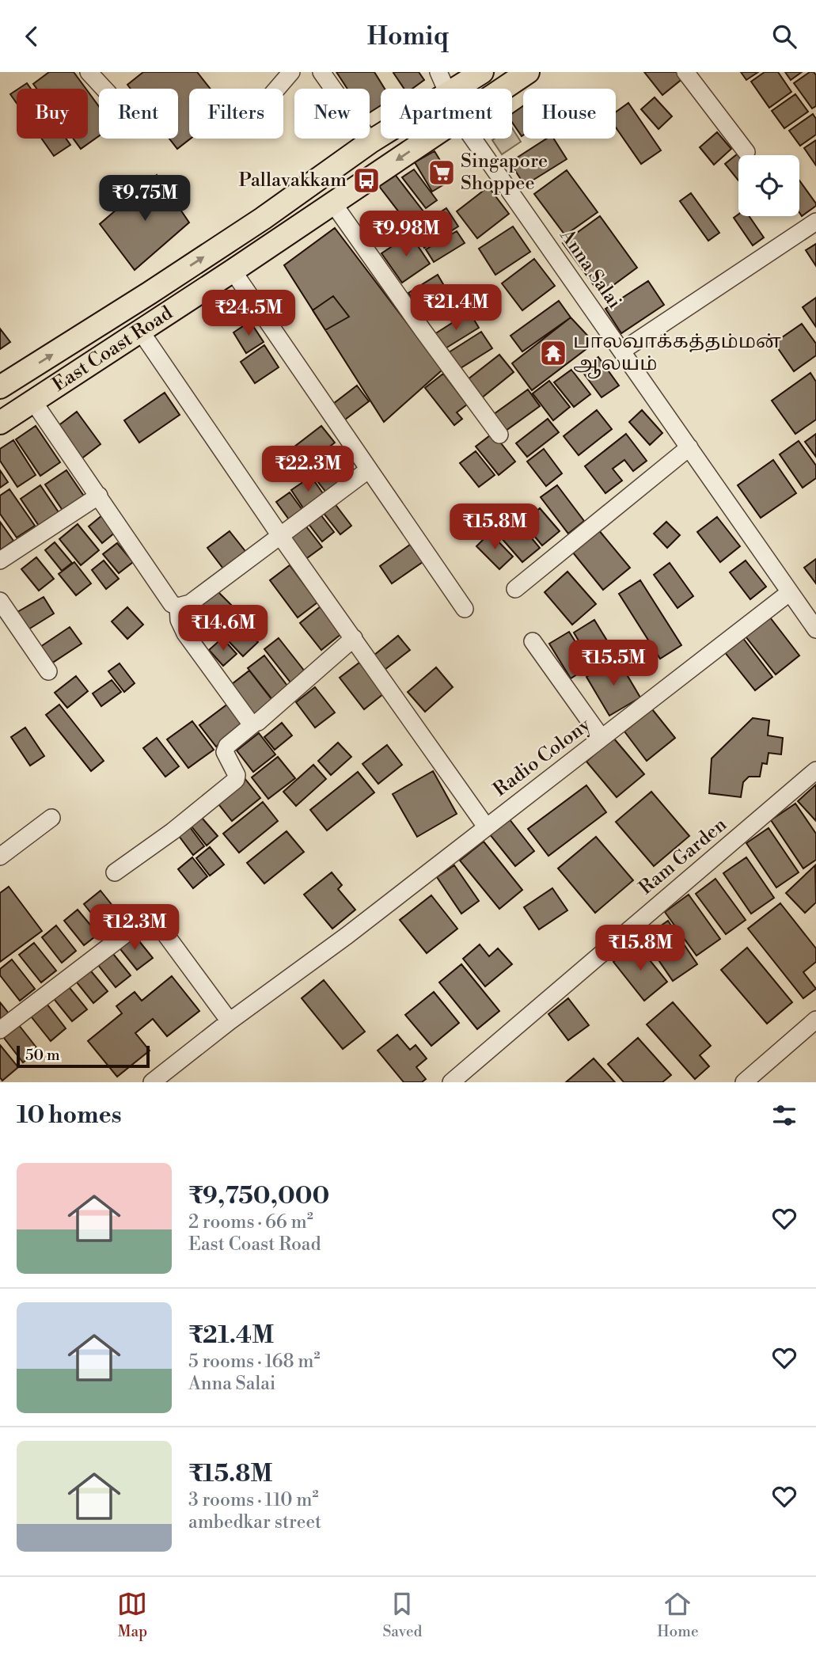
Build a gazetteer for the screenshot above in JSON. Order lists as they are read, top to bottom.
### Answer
{
  "streets": {
    "main road": ["East Coast Road"],
    "street": ["Anna Salai", "Radio Colony", "Ram Garden"]
  },
  "crossings": [
    ["Anna Salai", "Radio Colony"]
  ],
  "places": {
    "supermarket": ["Singapore Shoppee"],
    "bus stop": ["Pallavakkam"],
    "temple": ["பாலவாக்கத்தம்மன் ஆலயம்"]
  },
  "scale_bar": "50 m",
  "page": {
    "header": "Homiq",
    "chip": [
      "Buy",
      "Rent",
      "Filters",
      "New",
      "Apartment",
      "House"
    ],
    "price": [
      "₹9.75M",
      "₹9.98M",
      "₹21.4M",
      "₹24.5M",
      "₹22.3M",
      "₹15.8M",
      "₹14.6M",
      "₹15.5M",
      "₹12.3M",
      "₹15.8M"
    ],
    "scale": "50 m",
    "heading": "10 homes",
    "list": [
      {
        "name": "₹9,750,000",
        "note": "2 rooms · 66 m² · East Coast Road"
      },
      {
        "name": "₹21.4M",
        "note": "5 rooms · 168 m² · Anna Salai"
      },
      {
        "name": "₹15.8M",
        "note": "3 rooms · 110 m² · ambedkar street"
      }
    ],
    "tabs": ["Map", "Saved", "Home"]
  }
}
